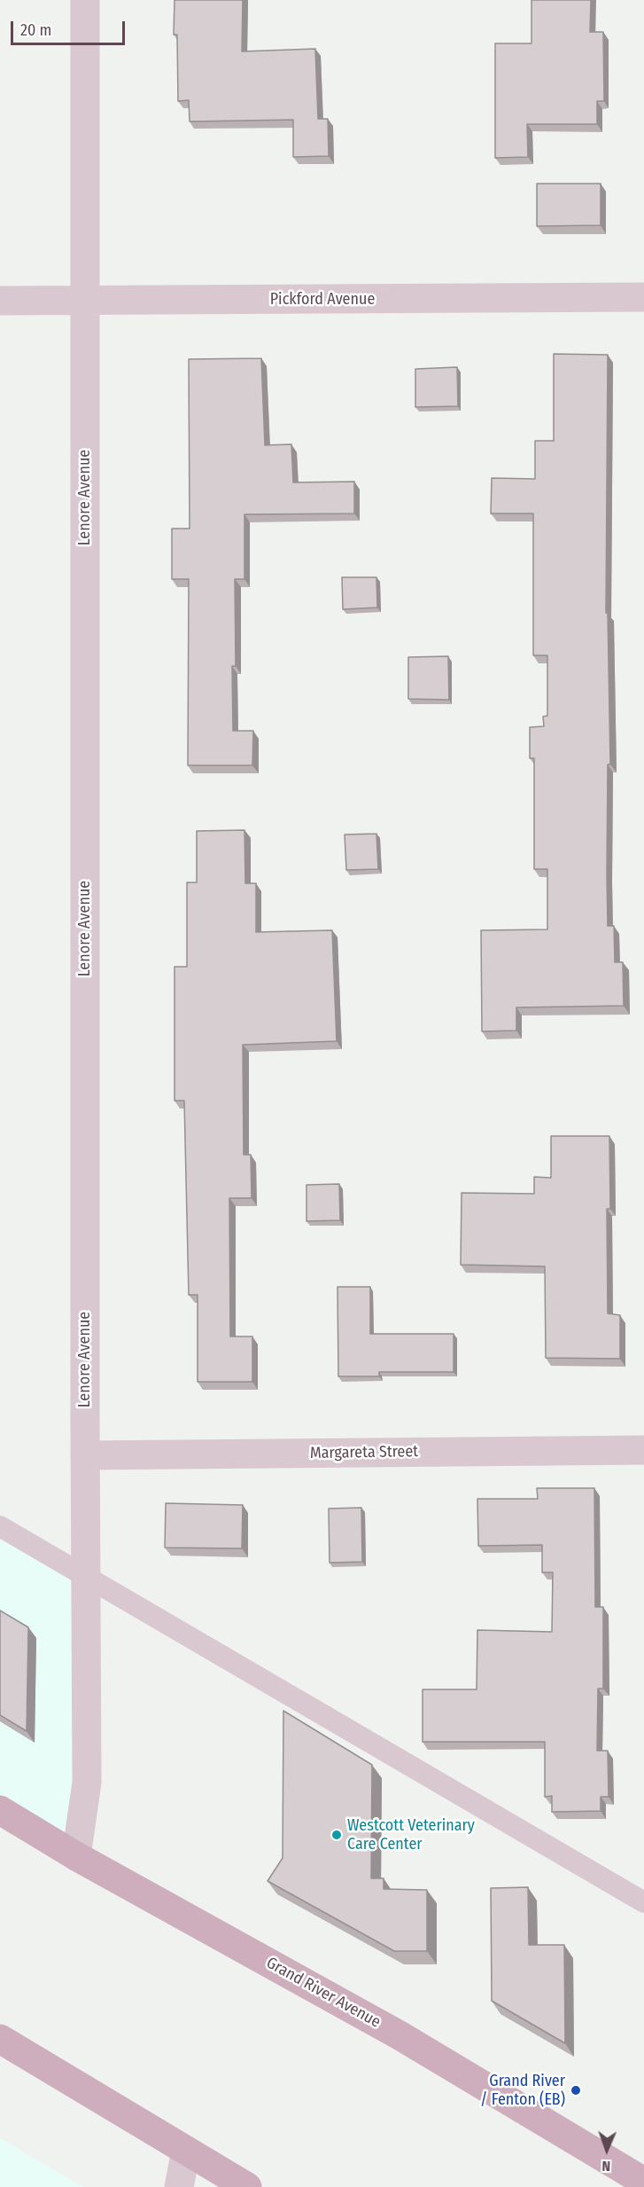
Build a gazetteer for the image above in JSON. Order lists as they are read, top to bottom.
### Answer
{
  "streets": {
    "main road": ["Grand River Avenue"],
    "street": ["Pickford Avenue", "Lenore Avenue", "Margareta Street"]
  },
  "crossings": [
    ["Pickford Avenue", "Lenore Avenue"],
    ["Lenore Avenue", "Margareta Street"],
    ["Lenore Avenue", "Grand River Avenue"]
  ],
  "places": ["Westcott Veterinary Care Center", "Grand River / Fenton (EB)"],
  "scale_bar": "20 m",
  "north": "bottom"
}
